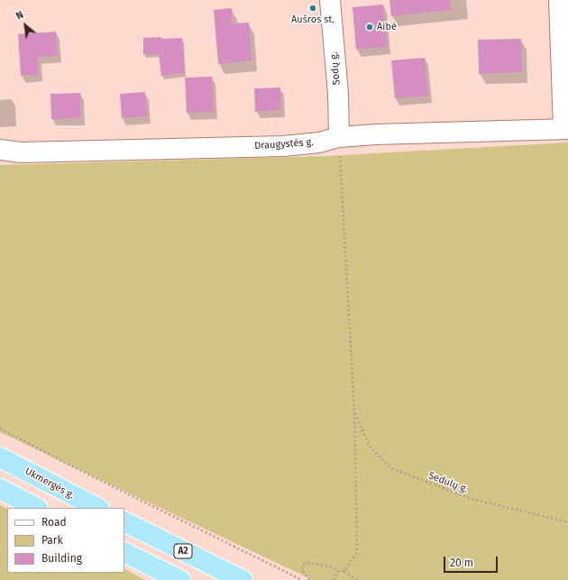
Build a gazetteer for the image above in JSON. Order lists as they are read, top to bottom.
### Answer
{
  "streets": {
    "highway": ["Ukmergės g.", "A2"],
    "street": ["Sodų g.", "Draugystės g."],
    "path": ["Sedulų g."]
  },
  "crossings": [
    ["Sodų g.", "Draugystės g."]
  ],
  "places": ["Aušros st.", "Aibė"],
  "legend": ["Road", "Park", "Building"],
  "scale_bar": "20 m",
  "north": "top left"
}
